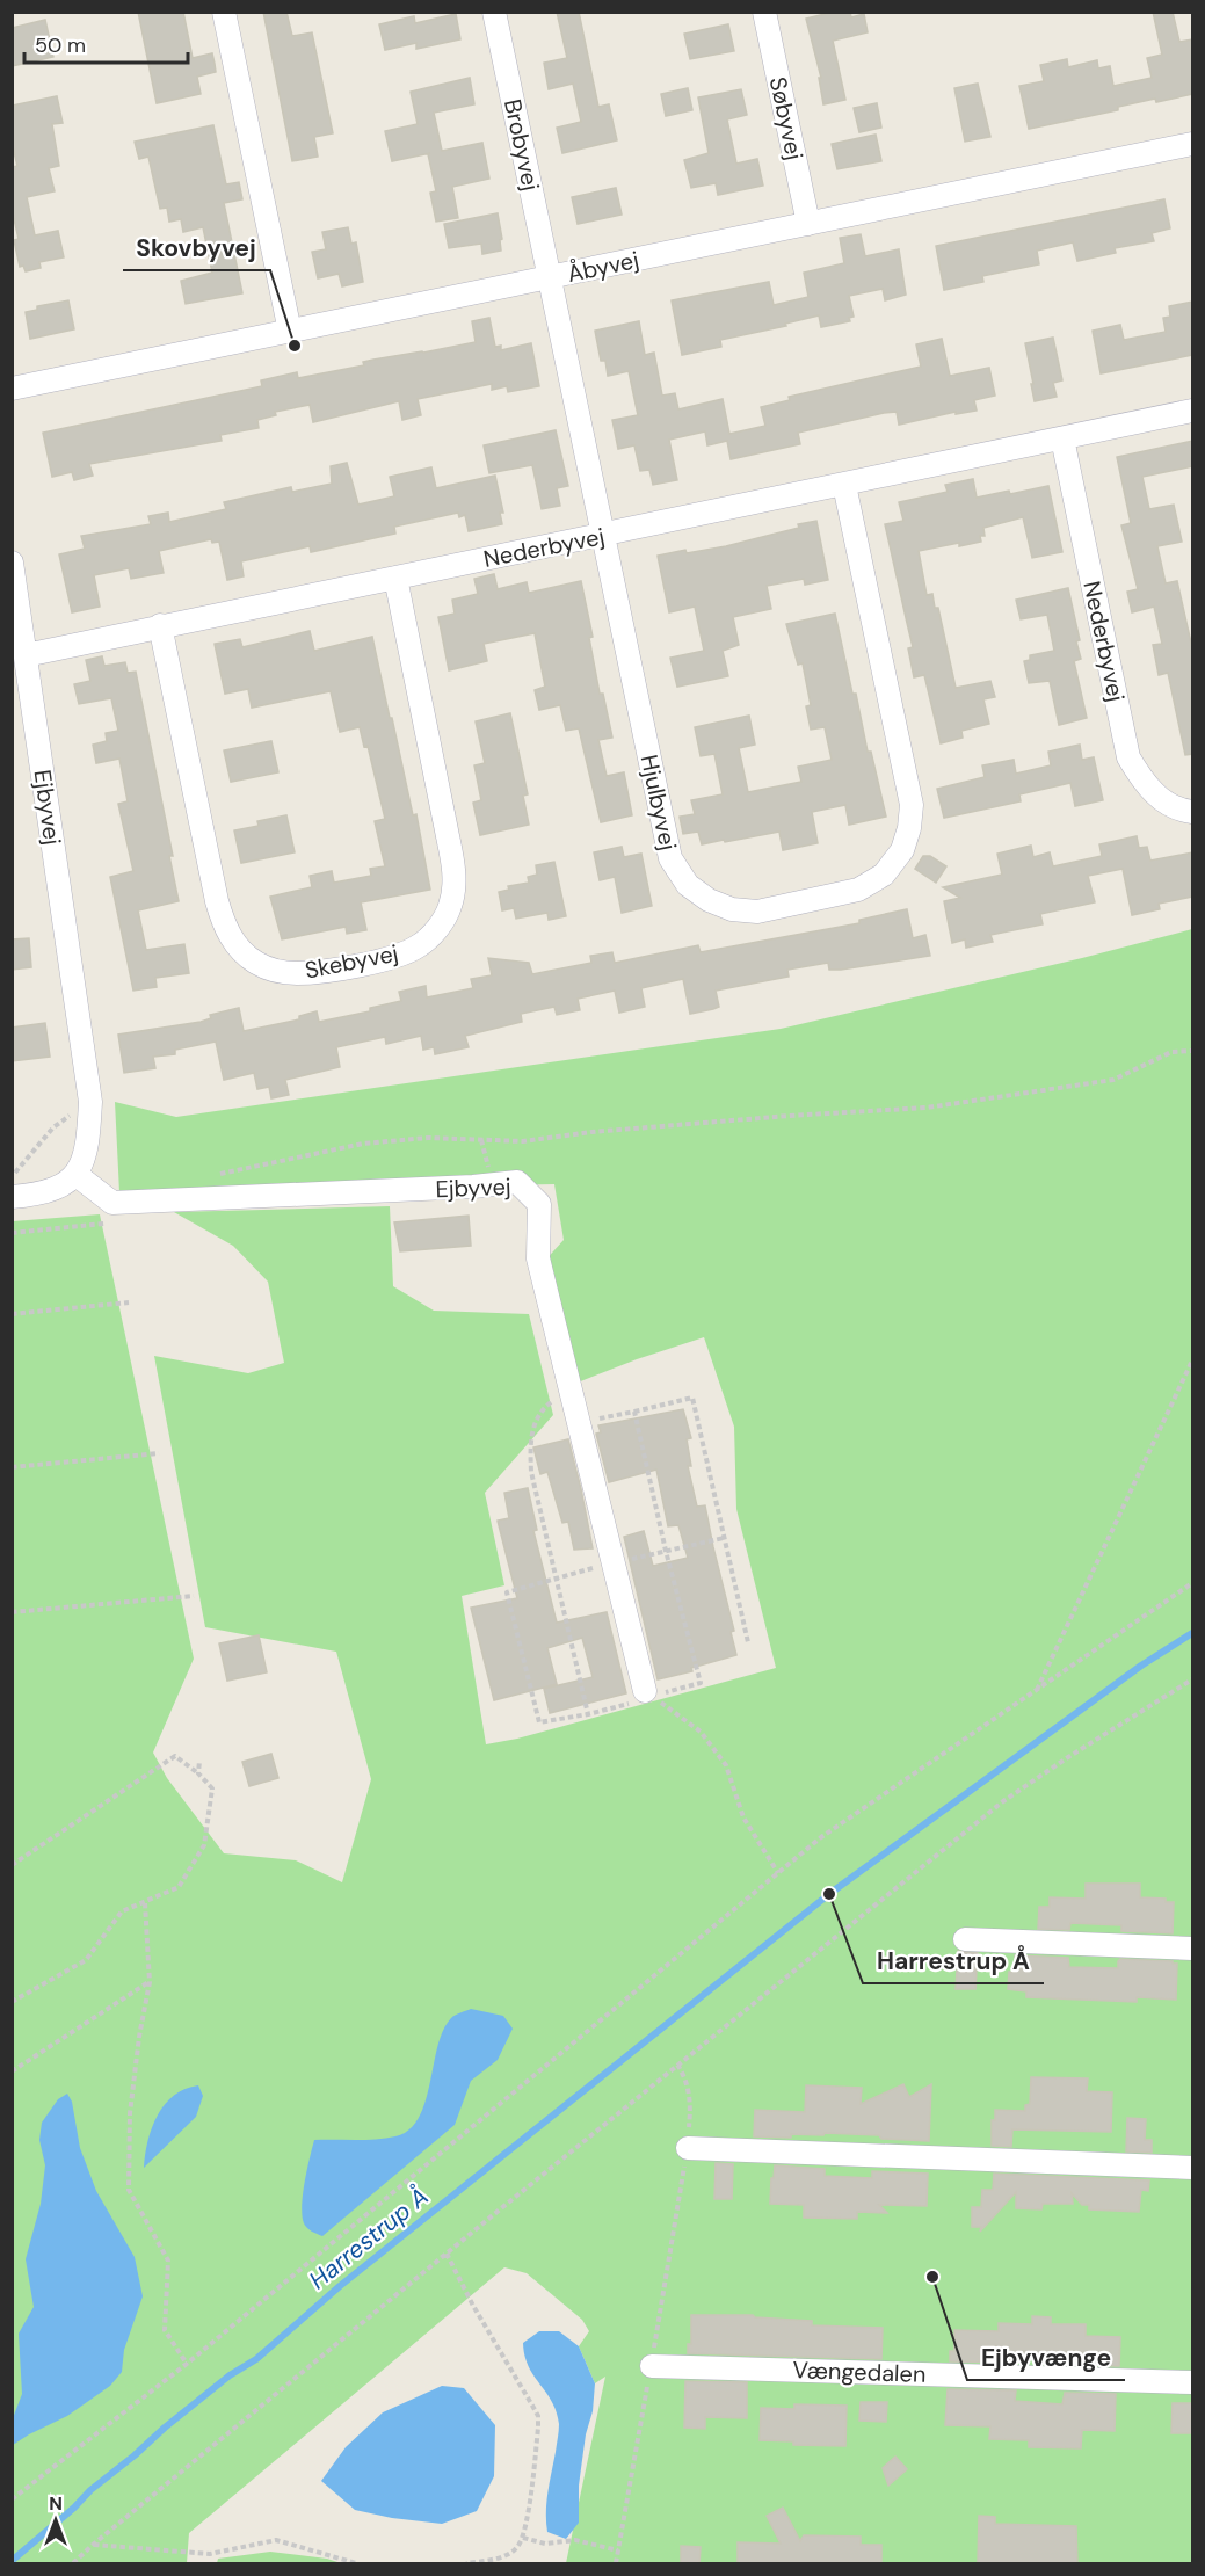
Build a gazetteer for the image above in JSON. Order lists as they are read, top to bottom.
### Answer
{
  "streets": {
    "street": [
      "Søbyvej",
      "Brobyvej",
      "Åbyvej",
      "Nederbyvej",
      "Hjulbyvej",
      "Ejbyvej",
      "Skebyvej",
      "Vængedalen"
    ]
  },
  "crossings": [
    ["Søbyvej", "Åbyvej"],
    ["Brobyvej", "Åbyvej"],
    ["Brobyvej", "Hjulbyvej"],
    ["Åbyvej", "Hjulbyvej"],
    ["Nederbyvej", "Hjulbyvej"],
    ["Nederbyvej", "Ejbyvej"],
    ["Nederbyvej", "Skebyvej"]
  ],
  "water": ["Harrestrup Å"],
  "places": ["Skovbyvej", "Harrestrup Å", "Ejbyvænge"],
  "scale_bar": "50 m",
  "north": "top"
}
